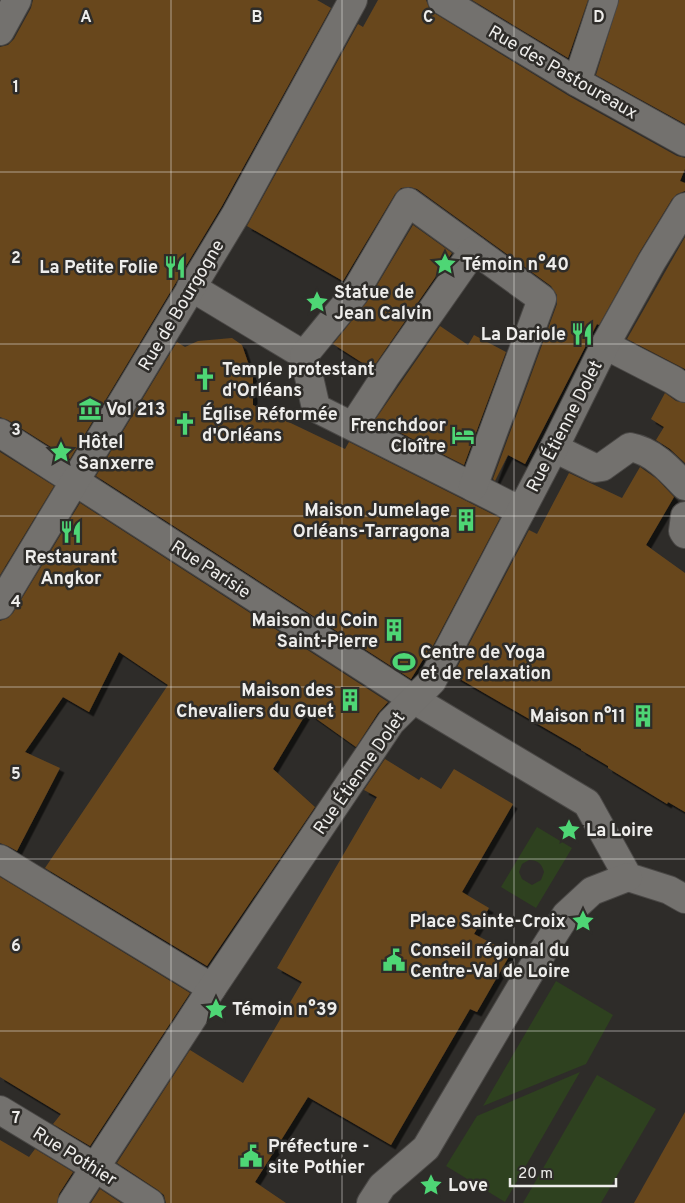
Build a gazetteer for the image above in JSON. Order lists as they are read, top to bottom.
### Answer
{
  "streets": {
    "street": [
      "Rue des Pastoureaux",
      "Rue de Bourgogne",
      "Rue Étienne Dolet",
      "Rue Parisie",
      "Rue Pothier"
    ]
  },
  "crossings": [
    ["Rue de Bourgogne", "Rue Parisie"],
    ["Rue Étienne Dolet", "Rue Parisie"],
    ["Rue Étienne Dolet", "Rue Pothier"]
  ],
  "places": {
    "place": [
      "Témoin n°40",
      "Statue de Jean Calvin",
      "Hôtel Sanxerre",
      "La Loire",
      "Place Sainte-Croix",
      "Témoin n°39",
      "Love"
    ],
    "restaurant": ["La Petite Folie", "La Dariole", "Restaurant Angkor"],
    "church": ["Temple protestant d'Orléans", "Église Réformée d'Orléans"],
    "museum": ["Vol 213"],
    "hotel": ["Frenchdoor Cloître"],
    "building": [
      "Maison Jumelage Orléans-Tarragona",
      "Maison du Coin Saint-Pierre",
      "Maison des Chevaliers du Guet",
      "Maison n°11"
    ],
    "sports": ["Centre de Yoga et de relaxation"],
    "public building": ["Conseil régional du Centre-Val de Loire", "Préfecture - site Pothier"]
  },
  "scale_bar": "20 m",
  "grid": {
    "columns": [
      "A",
      "B",
      "C",
      "D"
    ],
    "rows": [
      "1",
      "2",
      "3",
      "4",
      "5",
      "6",
      "7"
    ]
  }
}
